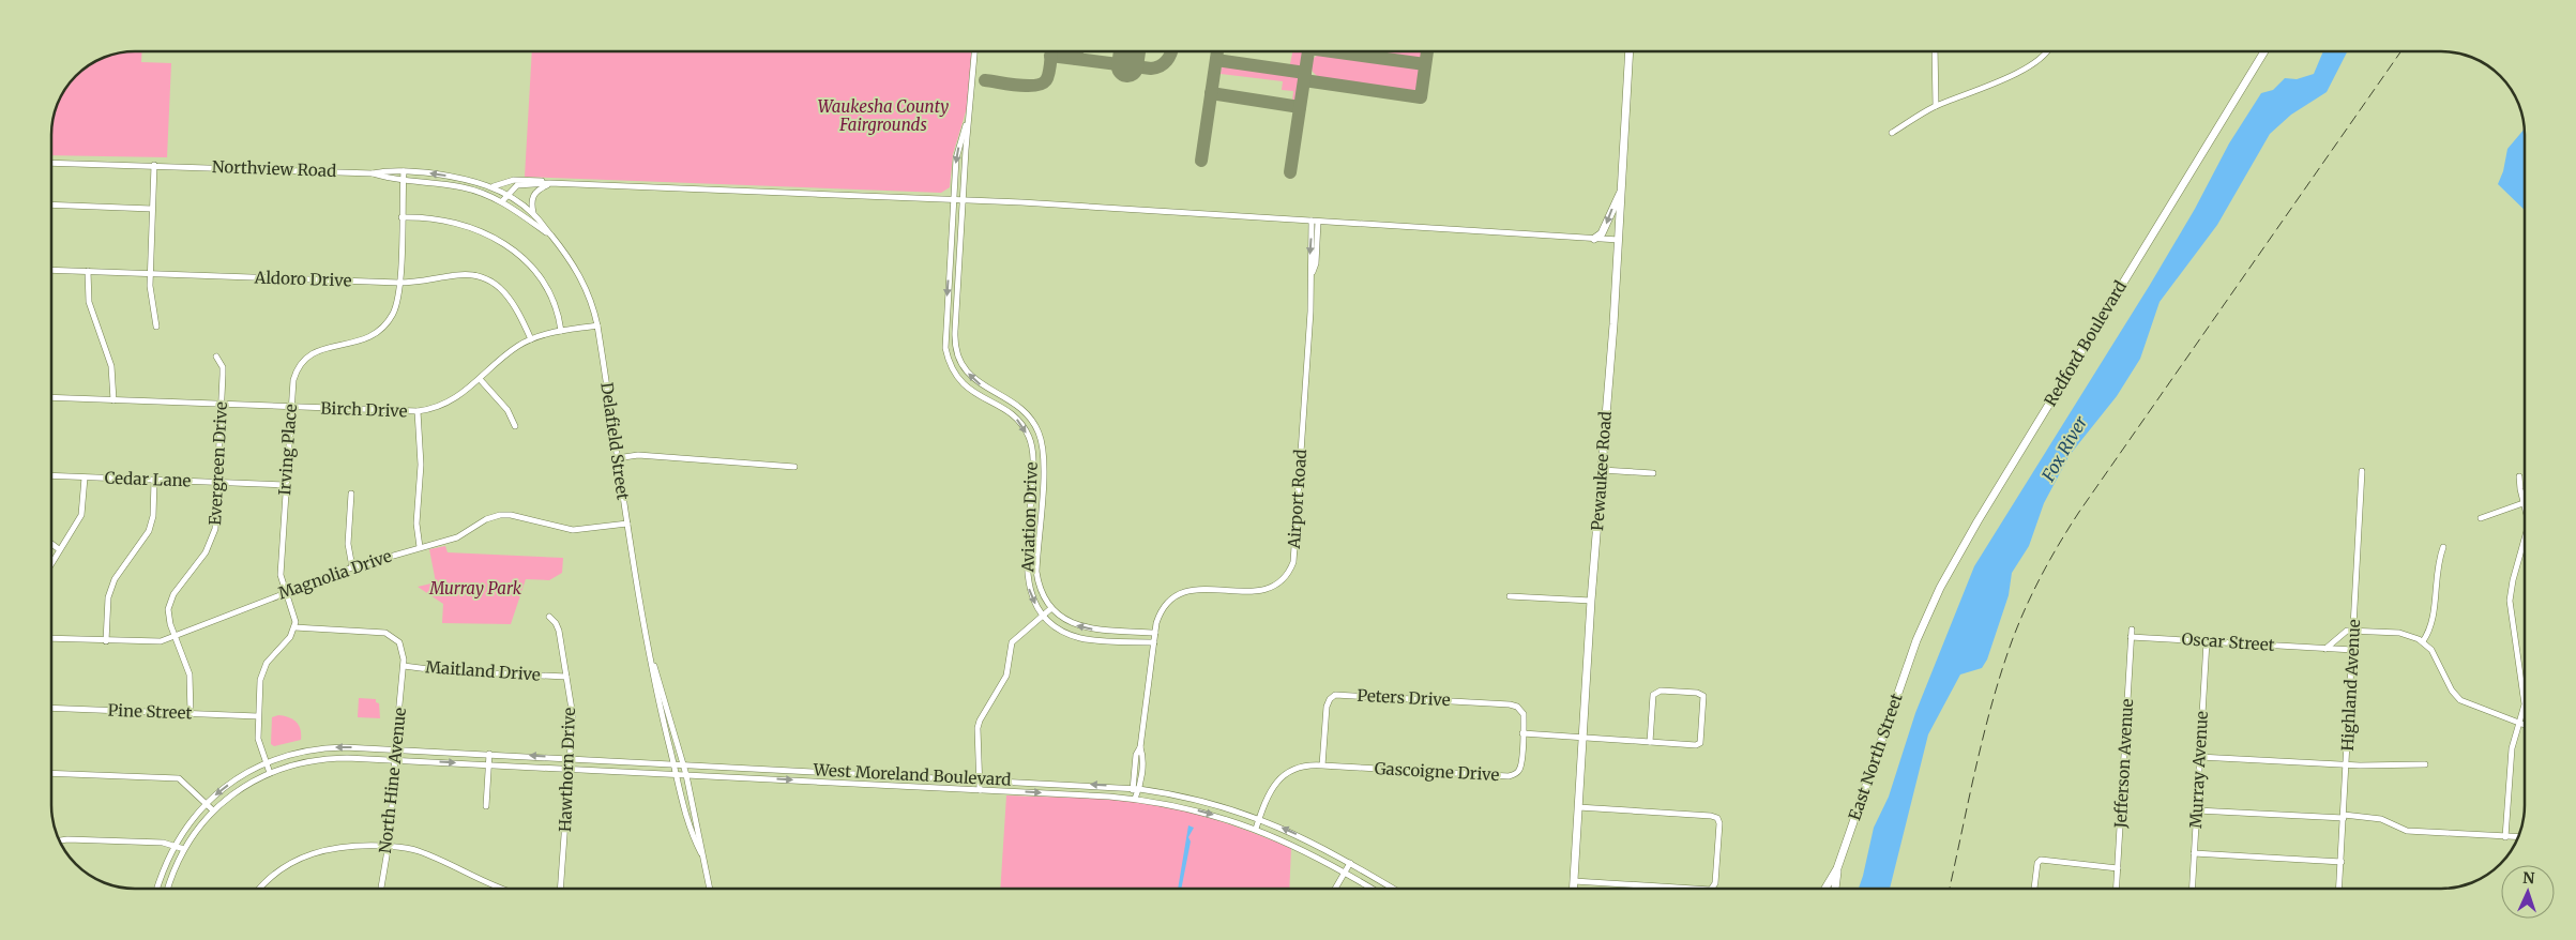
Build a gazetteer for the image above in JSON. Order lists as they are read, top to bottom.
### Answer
{
  "streets": {
    "main road": ["Redford Boulevard", "Pewaukee Road", "East North Street"],
    "street": [
      "Northview Road",
      "Aldoro Drive",
      "Birch Drive",
      "Delafield Street",
      "Irving Place",
      "Evergreen Drive",
      "Cedar Lane",
      "Airport Road",
      "Aviation Drive",
      "Magnolia Drive",
      "Oscar Street",
      "Maitland Drive",
      "Highland Avenue",
      "Peters Drive",
      "Pine Street",
      "Jefferson Avenue",
      "Hawthorn Drive",
      "Murray Avenue",
      "Gascoigne Drive",
      "West Moreland Boulevard",
      "North Hine Avenue"
    ]
  },
  "crossings": [
    ["Northview Road", "Delafield Street"],
    ["Northview Road", "Irving Place"],
    ["Aldoro Drive", "Birch Drive"],
    ["Aldoro Drive", "Irving Place"],
    ["Redford Boulevard", "East North Street"],
    ["Birch Drive", "Delafield Street"],
    ["Birch Drive", "Irving Place"],
    ["Birch Drive", "Evergreen Drive"],
    ["Delafield Street", "Irving Place"],
    ["Delafield Street", "Magnolia Drive"],
    ["Delafield Street", "West Moreland Boulevard"],
    ["Irving Place", "Cedar Lane"],
    ["Irving Place", "Magnolia Drive"],
    ["Irving Place", "Maitland Drive"],
    ["Evergreen Drive", "Cedar Lane"],
    ["Evergreen Drive", "Magnolia Drive"],
    ["Evergreen Drive", "Pine Street"],
    ["Airport Road", "Aviation Drive"],
    ["Airport Road", "West Moreland Boulevard"],
    ["Oscar Street", "Highland Avenue"],
    ["Oscar Street", "Jefferson Avenue"],
    ["Oscar Street", "Murray Avenue"],
    ["Maitland Drive", "Hawthorn Drive"],
    ["Maitland Drive", "North Hine Avenue"],
    ["Peters Drive", "Gascoigne Drive"],
    ["Hawthorn Drive", "West Moreland Boulevard"],
    ["Gascoigne Drive", "West Moreland Boulevard"],
    ["West Moreland Boulevard", "North Hine Avenue"]
  ],
  "water": ["Fox River"],
  "parks": ["Waukesha County Fairgrounds", "Murray Park"],
  "north": "top"
}
